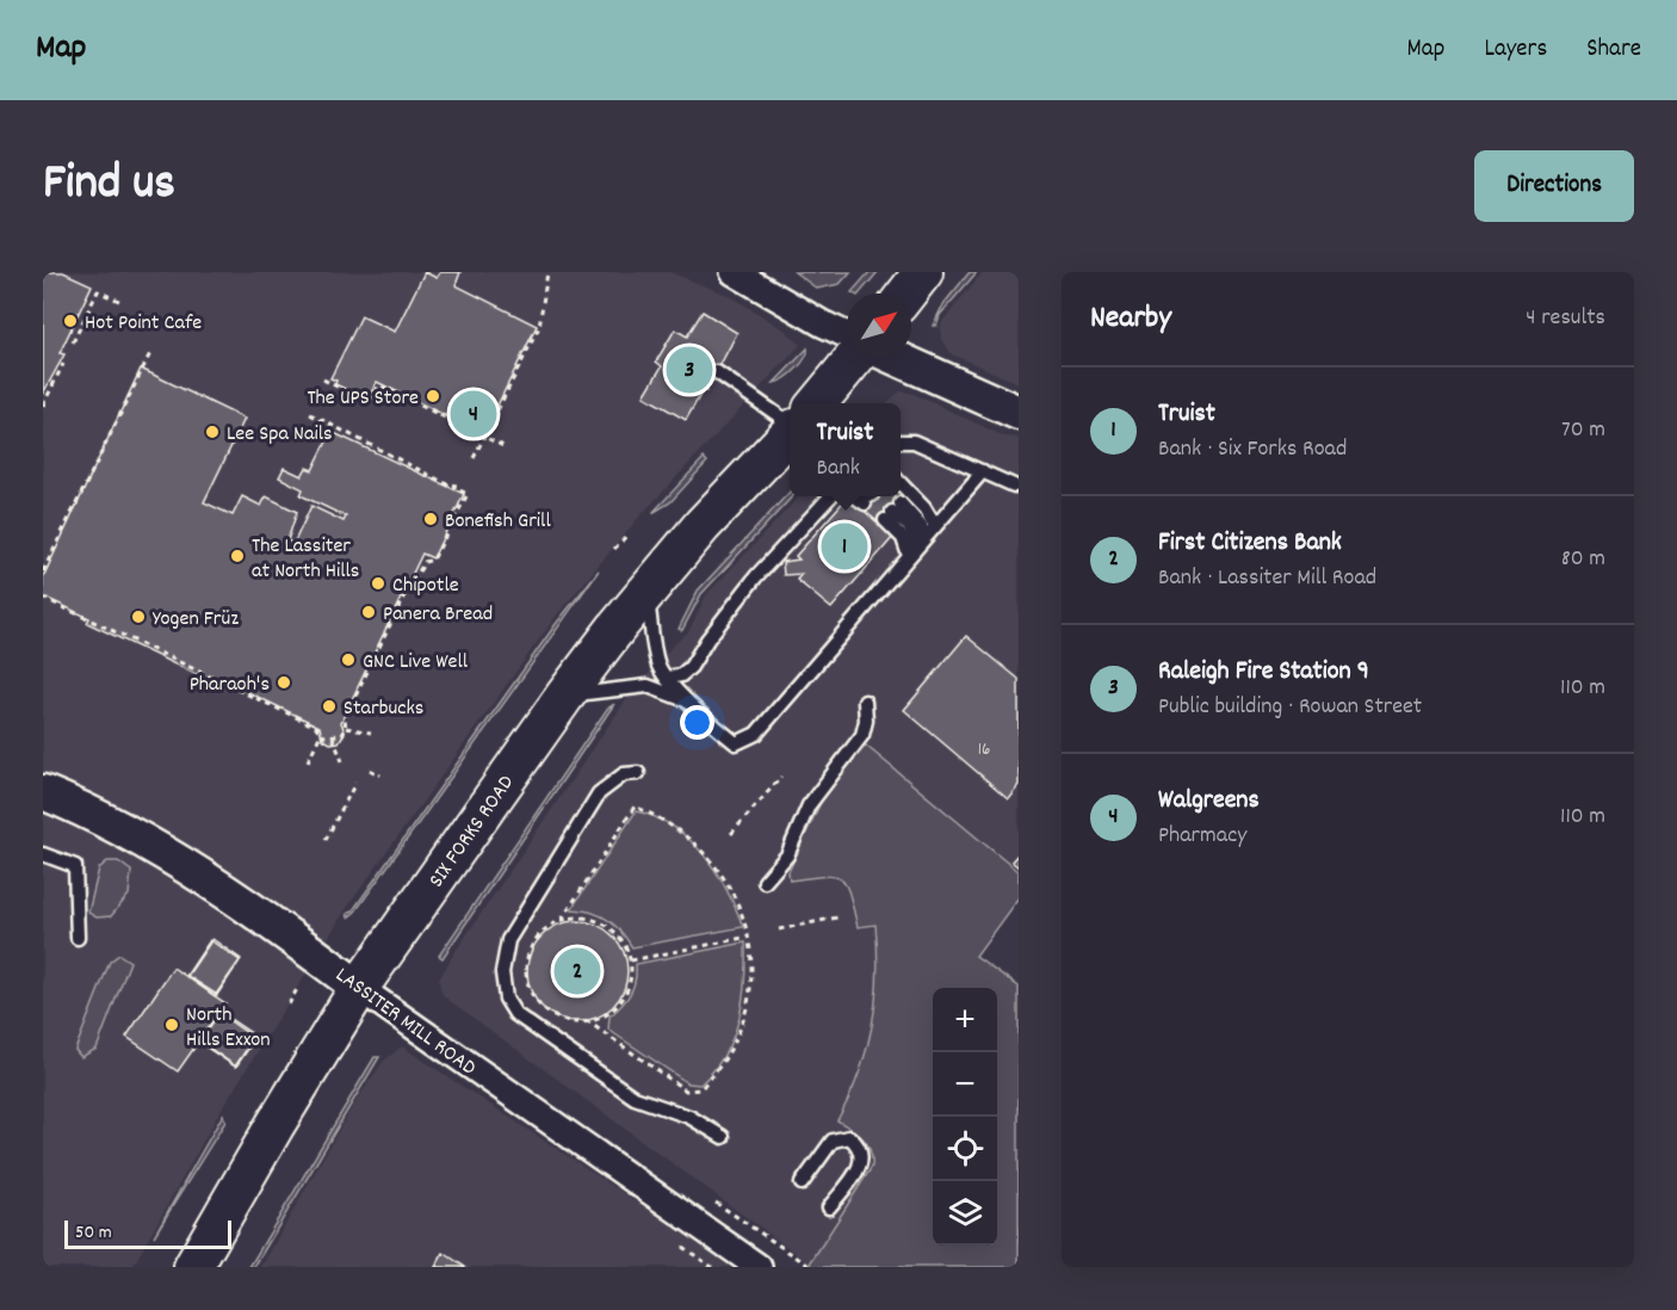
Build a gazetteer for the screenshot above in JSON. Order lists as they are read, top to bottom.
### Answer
{
  "streets": {
    "main road": ["SIX FORKS ROAD", "LASSITER MILL ROAD"]
  },
  "crossings": [
    ["SIX FORKS ROAD", "LASSITER MILL ROAD"]
  ],
  "places": [
    "Hot Point Cafe",
    "The UPS Store",
    "Lee Spa Nails",
    "Bonefish Grill",
    "The Lassiter at North Hills",
    "Chipotle",
    "Panera Bread",
    "Yogen Früz",
    "GNC Live Well",
    "Pharaoh's",
    "Starbucks",
    "North Hills Exxon"
  ],
  "house_numbers": ["16"],
  "scale_bar": "50 m",
  "north": "top right",
  "page": {
    "header": "Map",
    "nav": ["Map", "Layers", "Share"],
    "title": "Find us",
    "buttons": "Directions",
    "heading": ["Nearby", "4 results"],
    "pins": [
      "3",
      "4",
      "1",
      "2"
    ],
    "list": [
      {
        "mark": "1",
        "name": "Truist",
        "note": "Bank · Six Forks Road",
        "value": "70 m"
      },
      {
        "mark": "2",
        "name": "First Citizens Bank",
        "note": "Bank · Lassiter Mill Road",
        "value": "80 m"
      },
      {
        "mark": "3",
        "name": "Raleigh Fire Station 9",
        "note": "Public building · Rowan Street",
        "value": "110 m"
      },
      {
        "mark": "4",
        "name": "Walgreens",
        "note": "Pharmacy",
        "value": "110 m"
      }
    ],
    "popup": ["Truist", "Bank"],
    "map_buttons": ["+", "−"],
    "scale": "50 m"
  }
}
